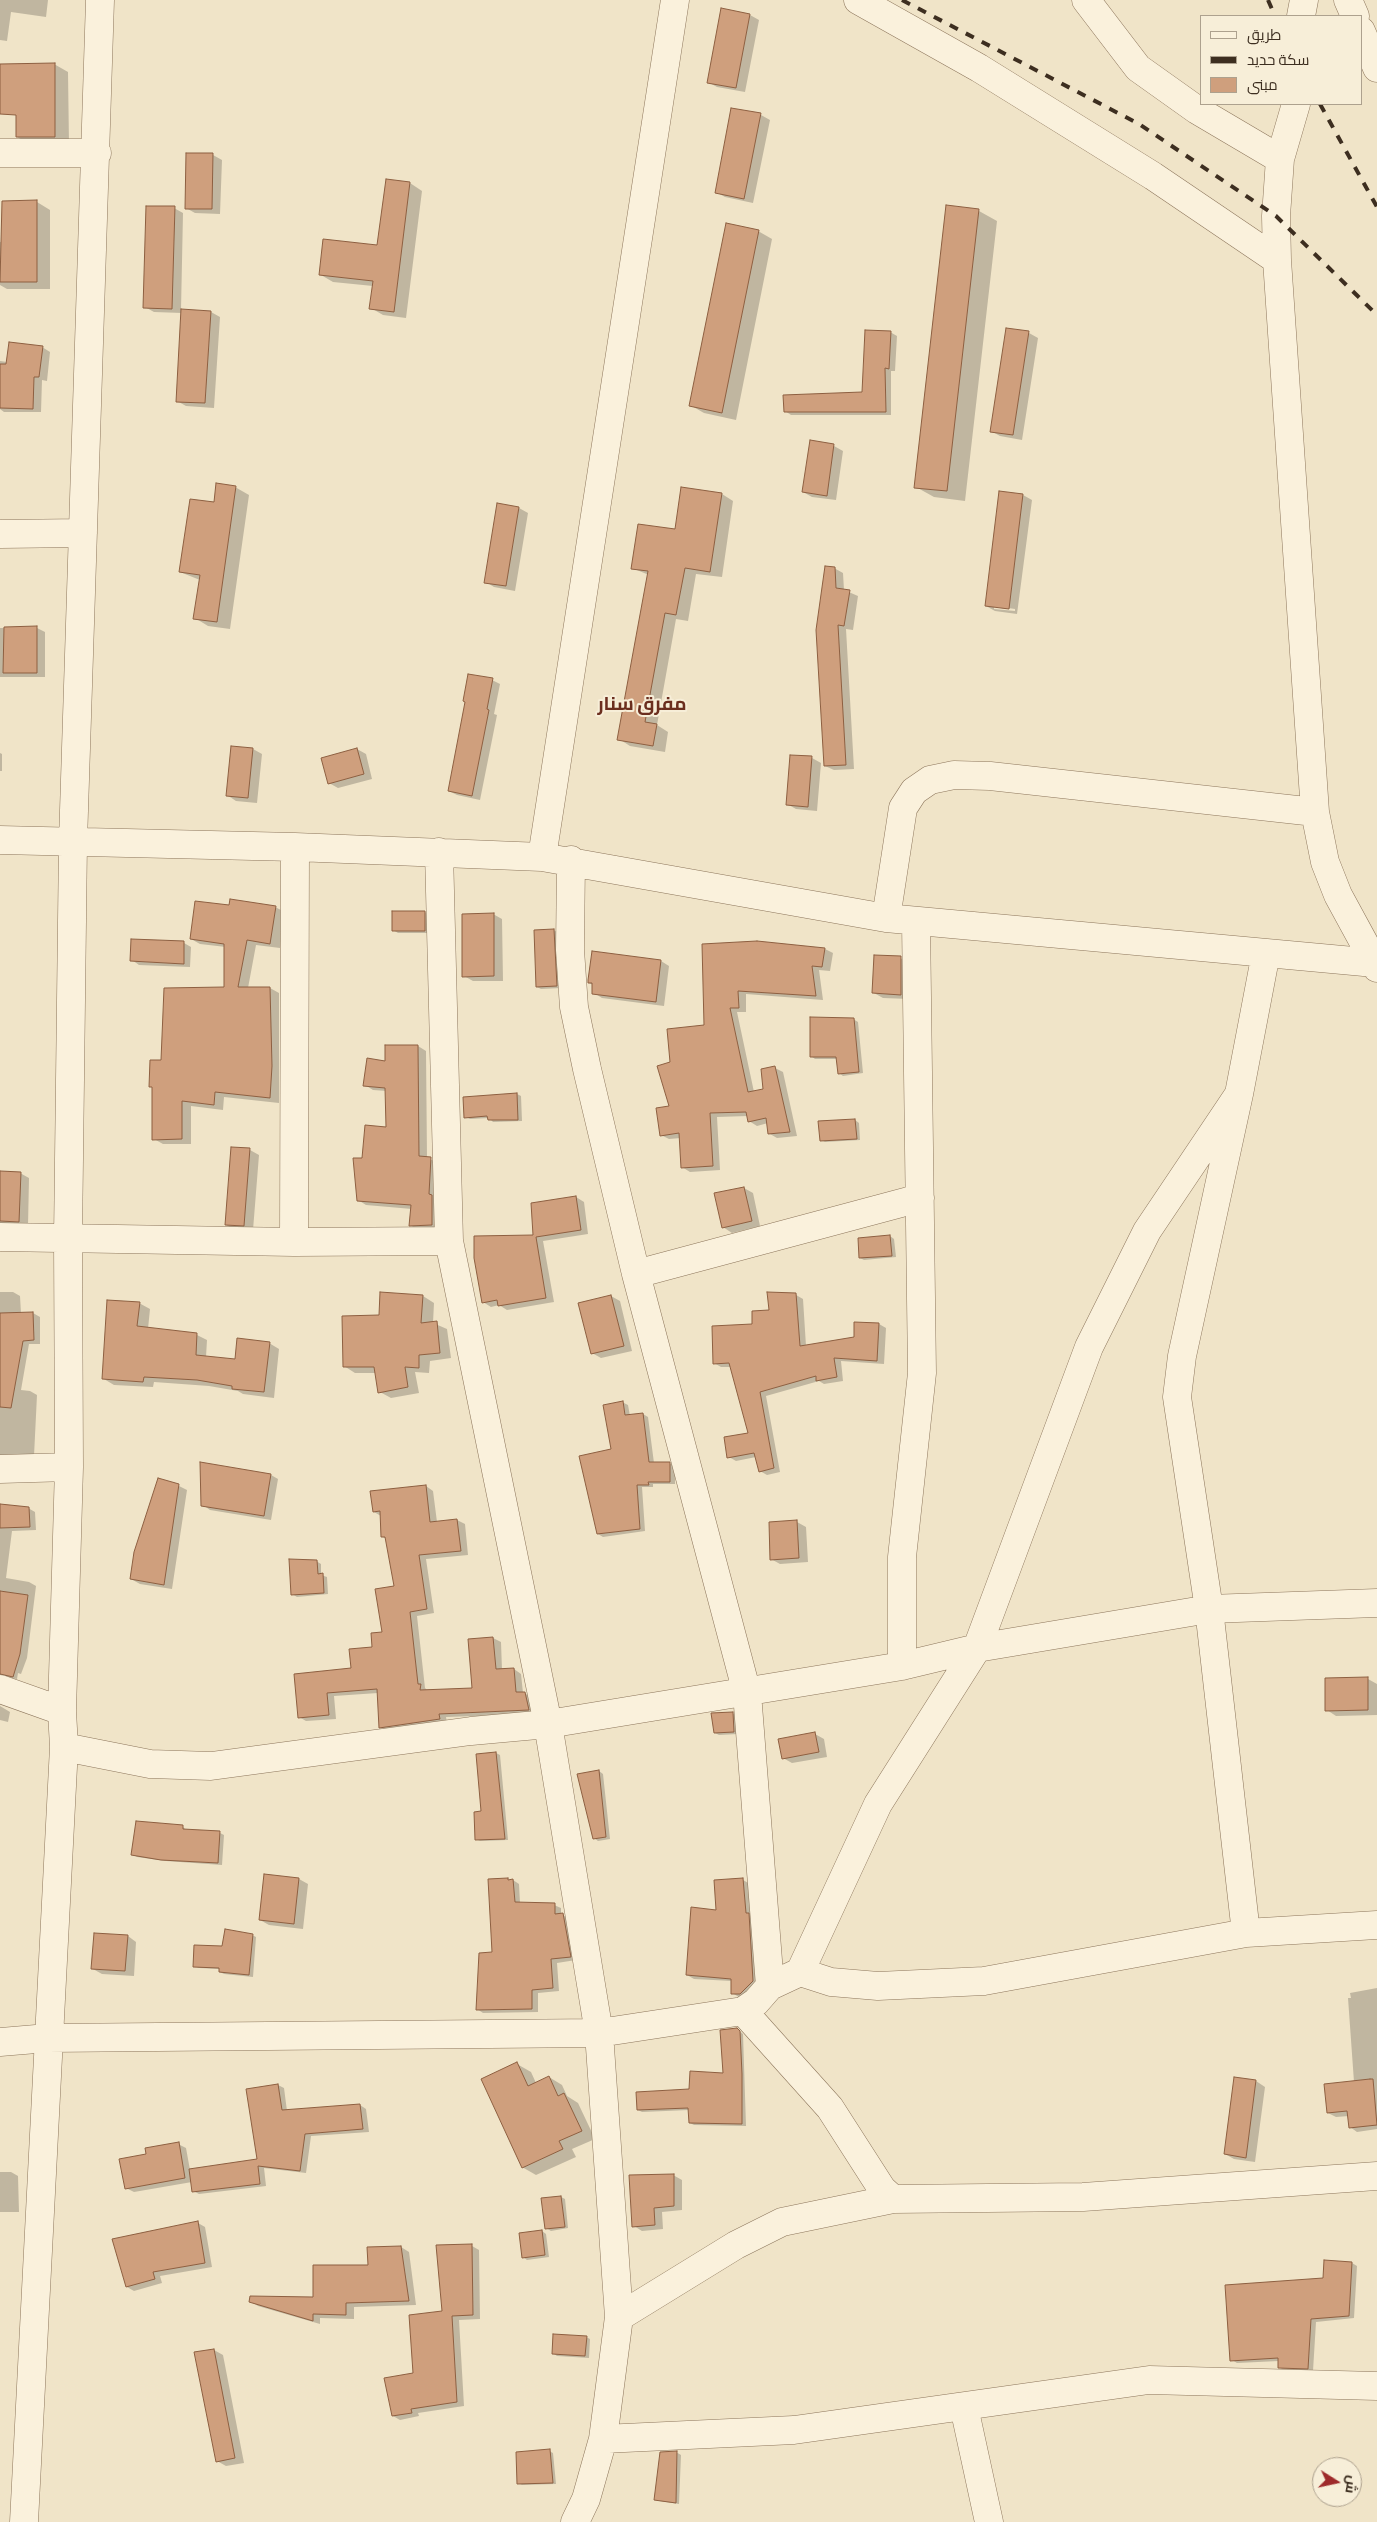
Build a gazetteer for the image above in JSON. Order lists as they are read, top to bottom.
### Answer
{
  "districts": ["مفرق سنار"],
  "legend": ["طريق", "سكة حديد", "مبنى"],
  "north": "right"
}
